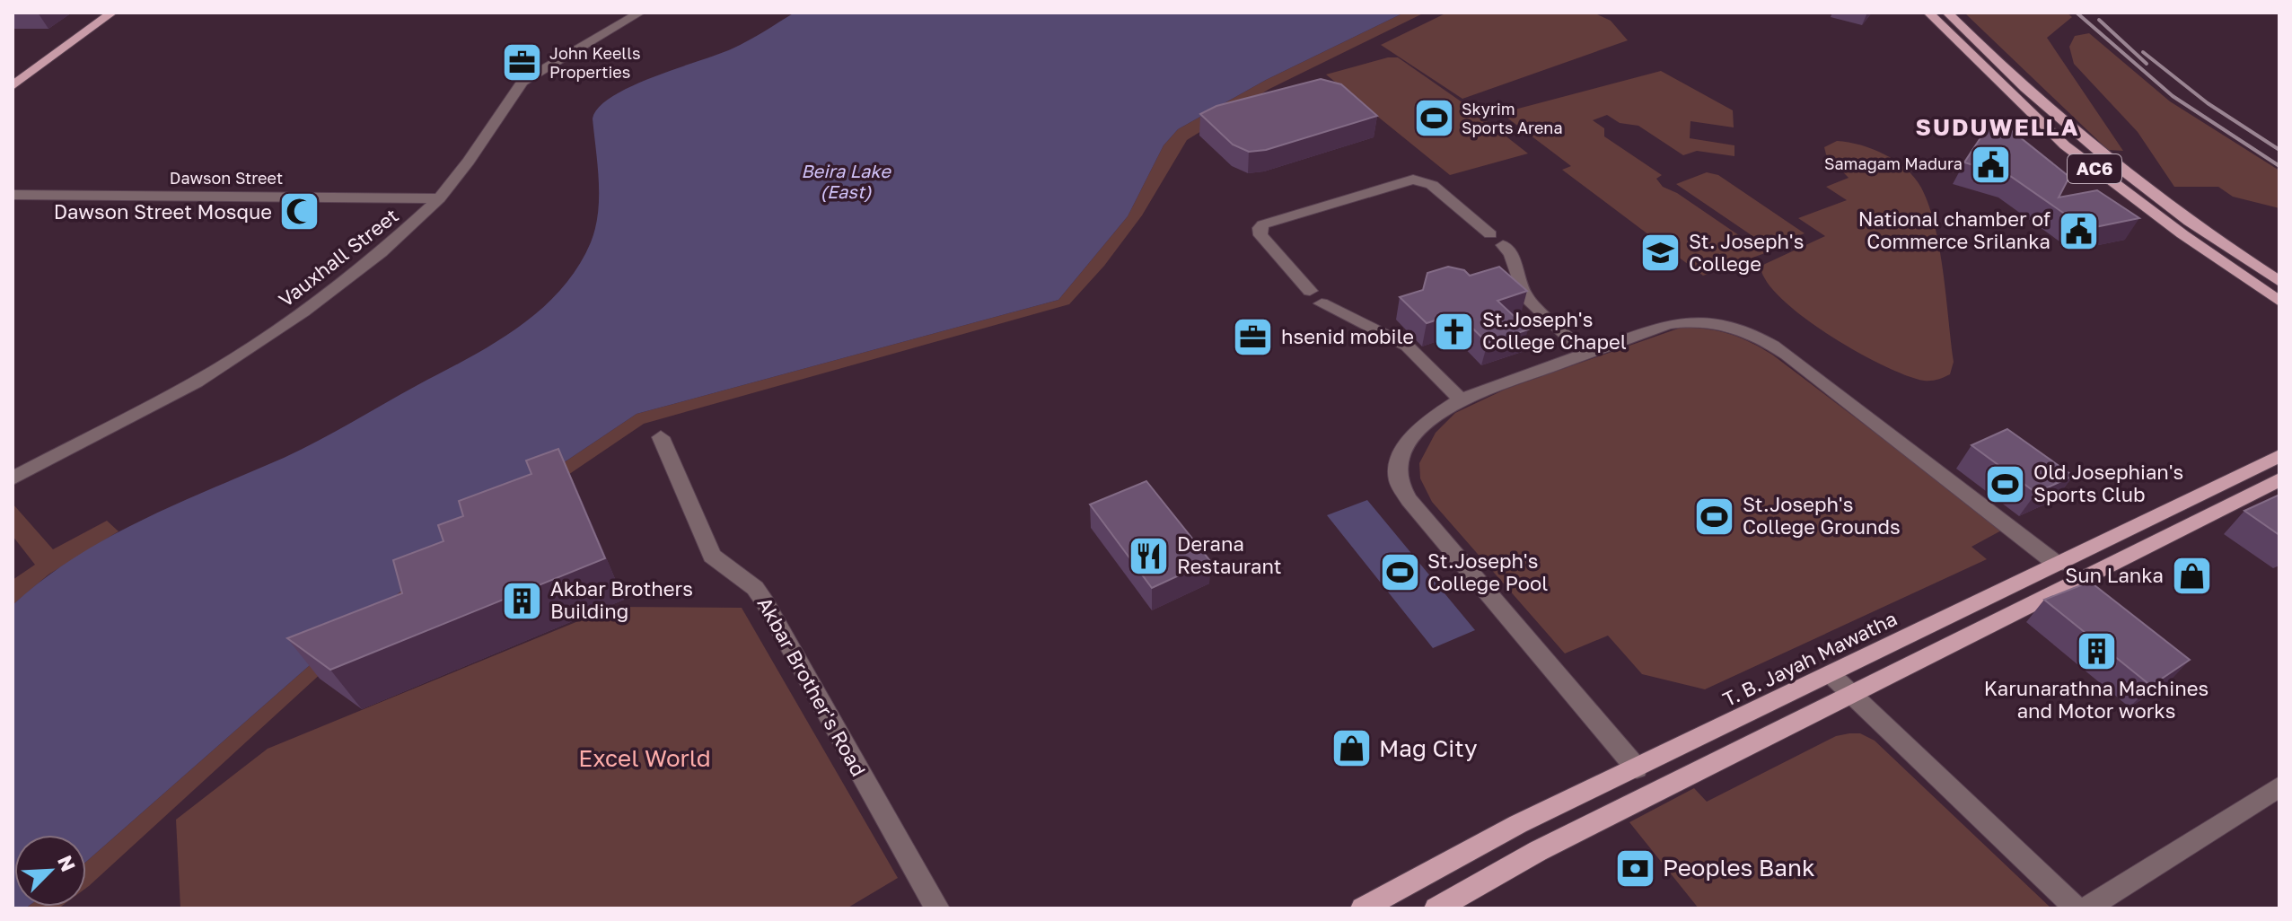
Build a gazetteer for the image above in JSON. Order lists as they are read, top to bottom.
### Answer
{
  "streets": {
    "main road": ["AC6", "T. B. Jayah Mawatha"],
    "street": ["Dawson Street", "Vauxhall Street", "Akbar Brother's Road"]
  },
  "crossings": [
    ["Dawson Street", "Vauxhall Street"]
  ],
  "districts": ["SUDUWELLA"],
  "water": ["Beira Lake (East)"],
  "parks": ["Excel World"],
  "places": {
    "office": ["John Keells Properties", "hsenid mobile"],
    "sports": [
      "Skyrim Sports Arena",
      "Old Josephian's Sports Club",
      "St.Joseph's College Grounds",
      "St.Joseph's College Pool"
    ],
    "public building": ["Samagam Madura", "National chamber of Commerce Srilanka"],
    "mosque": ["Dawson Street Mosque"],
    "school or university": ["St. Joseph's College"],
    "church": ["St.Joseph's College Chapel"],
    "restaurant": ["Derana Restaurant"],
    "shop": ["Sun Lanka", "Mag City"],
    "building": ["Akbar Brothers Building", "Karunarathna Machines and Motor works"],
    "bank": ["Peoples Bank"]
  },
  "north": "top right"
}
